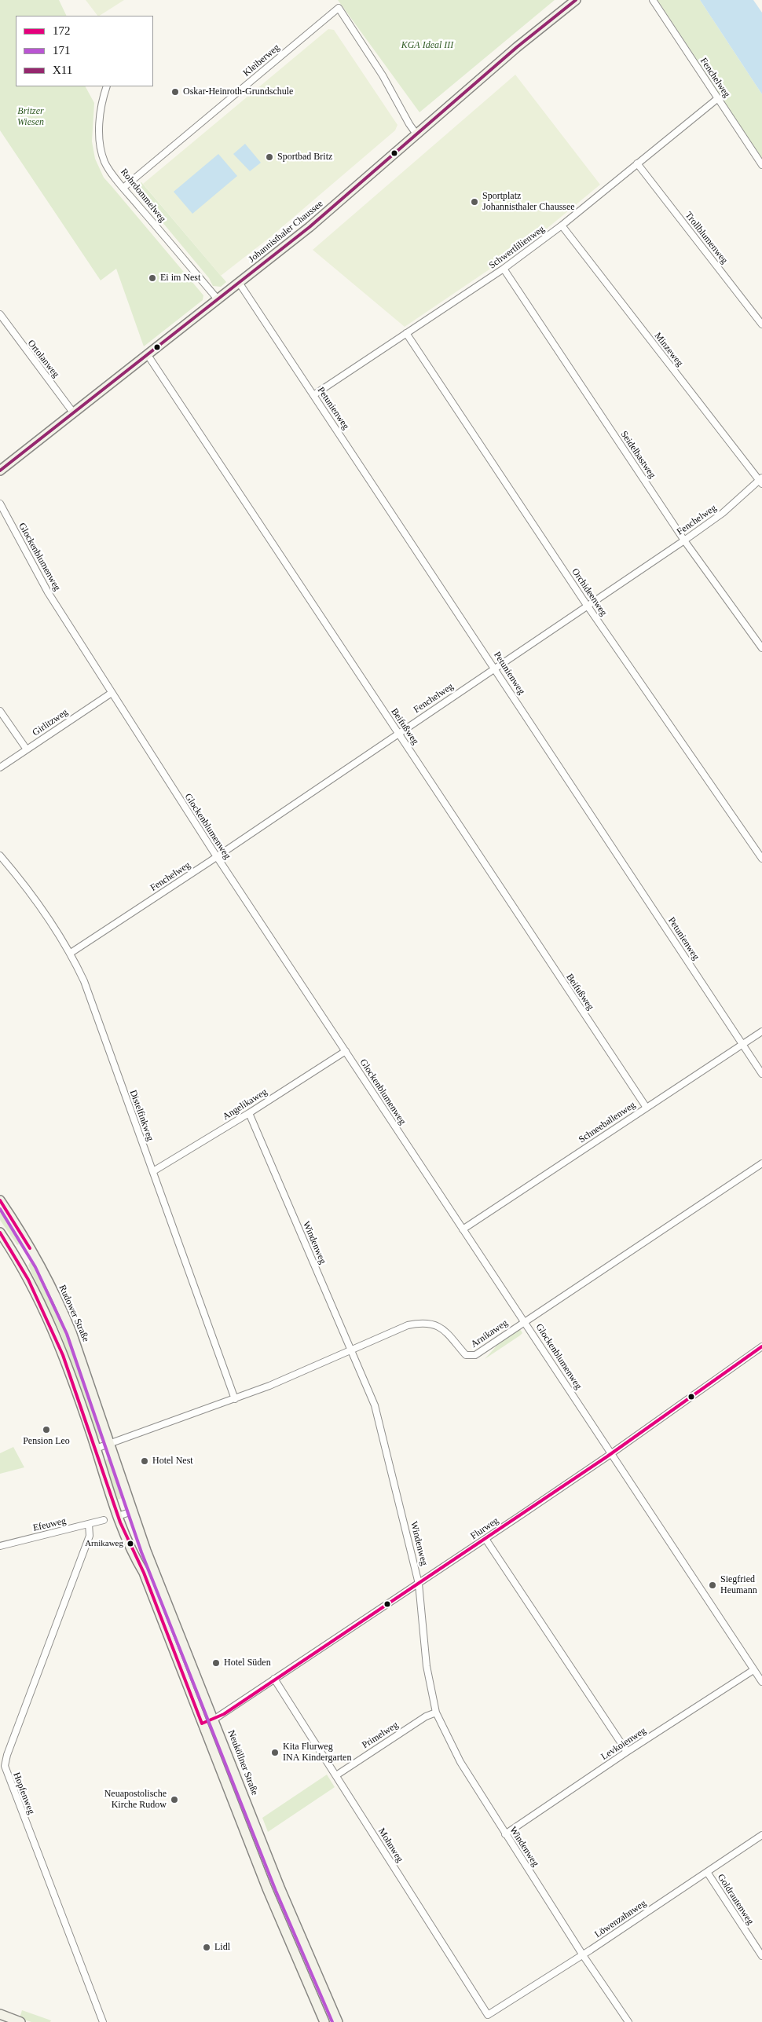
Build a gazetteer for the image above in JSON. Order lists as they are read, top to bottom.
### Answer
{
  "streets": {
    "main road": ["Johannisthaler Chaussee", "Rudower Straße", "Neuköllner Straße"],
    "street": [
      "Kleiberweg",
      "Fenchelweg",
      "Rohrdommelweg",
      "Trollblumenweg",
      "Schwertlilienweg",
      "Minzeweg",
      "Ortolanweg",
      "Petunienweg",
      "Seidelbastweg",
      "Glockenblumenweg",
      "Orchideenweg",
      "Girlitzweg",
      "Beifußweg",
      "Angelikaweg",
      "Distelfinkweg",
      "Schneeballenweg",
      "Windenweg",
      "Arnikaweg",
      "Efeuweg",
      "Flurweg",
      "Primelweg",
      "Levkoienweg",
      "Hopfenweg",
      "Mohnweg",
      "Goldrautenweg",
      "Löwenzahnweg"
    ]
  },
  "crossings": [
    ["Kleiberweg", "Rohrdommelweg"],
    ["Kleiberweg", "Johannisthaler Chaussee"],
    ["Fenchelweg", "Schwertlilienweg"],
    ["Fenchelweg", "Minzeweg"],
    ["Fenchelweg", "Petunienweg"],
    ["Fenchelweg", "Seidelbastweg"],
    ["Fenchelweg", "Glockenblumenweg"],
    ["Fenchelweg", "Orchideenweg"],
    ["Fenchelweg", "Beifußweg"],
    ["Fenchelweg", "Distelfinkweg"],
    ["Rohrdommelweg", "Johannisthaler Chaussee"],
    ["Johannisthaler Chaussee", "Ortolanweg"],
    ["Johannisthaler Chaussee", "Petunienweg"],
    ["Johannisthaler Chaussee", "Beifußweg"],
    ["Trollblumenweg", "Schwertlilienweg"],
    ["Schwertlilienweg", "Minzeweg"],
    ["Schwertlilienweg", "Petunienweg"],
    ["Schwertlilienweg", "Seidelbastweg"],
    ["Schwertlilienweg", "Orchideenweg"],
    ["Petunienweg", "Schneeballenweg"],
    ["Glockenblumenweg", "Girlitzweg"],
    ["Glockenblumenweg", "Angelikaweg"],
    ["Glockenblumenweg", "Schneeballenweg"],
    ["Glockenblumenweg", "Arnikaweg"],
    ["Glockenblumenweg", "Flurweg"],
    ["Glockenblumenweg", "Levkoienweg"],
    ["Beifußweg", "Schneeballenweg"],
    ["Angelikaweg", "Distelfinkweg"],
    ["Angelikaweg", "Windenweg"],
    ["Distelfinkweg", "Arnikaweg"],
    ["Windenweg", "Arnikaweg"],
    ["Windenweg", "Flurweg"],
    ["Windenweg", "Primelweg"],
    ["Windenweg", "Levkoienweg"],
    ["Windenweg", "Löwenzahnweg"],
    ["Rudower Straße", "Arnikaweg"],
    ["Rudower Straße", "Neuköllner Straße"],
    ["Arnikaweg", "Neuköllner Straße"],
    ["Efeuweg", "Hopfenweg"],
    ["Flurweg", "Neuköllner Straße"],
    ["Flurweg", "Mohnweg"],
    ["Primelweg", "Mohnweg"],
    ["Mohnweg", "Löwenzahnweg"],
    ["Goldrautenweg", "Löwenzahnweg"]
  ],
  "parks": ["KGA Ideal III", "Britzer Wiesen"],
  "places": [
    "Oskar-Heinroth-Grundschule",
    "Sportbad Britz",
    "Sportplatz Johannisthaler Chaussee",
    "Ei im Nest",
    "Pension Leo",
    "Hotel Nest",
    "Arnikaweg",
    "Siegfried Heumann",
    "Hotel Süden",
    "Kita Flurweg INA Kindergarten",
    "Neuapostolische Kirche Rudow",
    "Lidl"
  ],
  "lines": ["transit line X11", "transit line 172", "transit line 171"],
  "legend": ["172", "171", "X11"]
}
